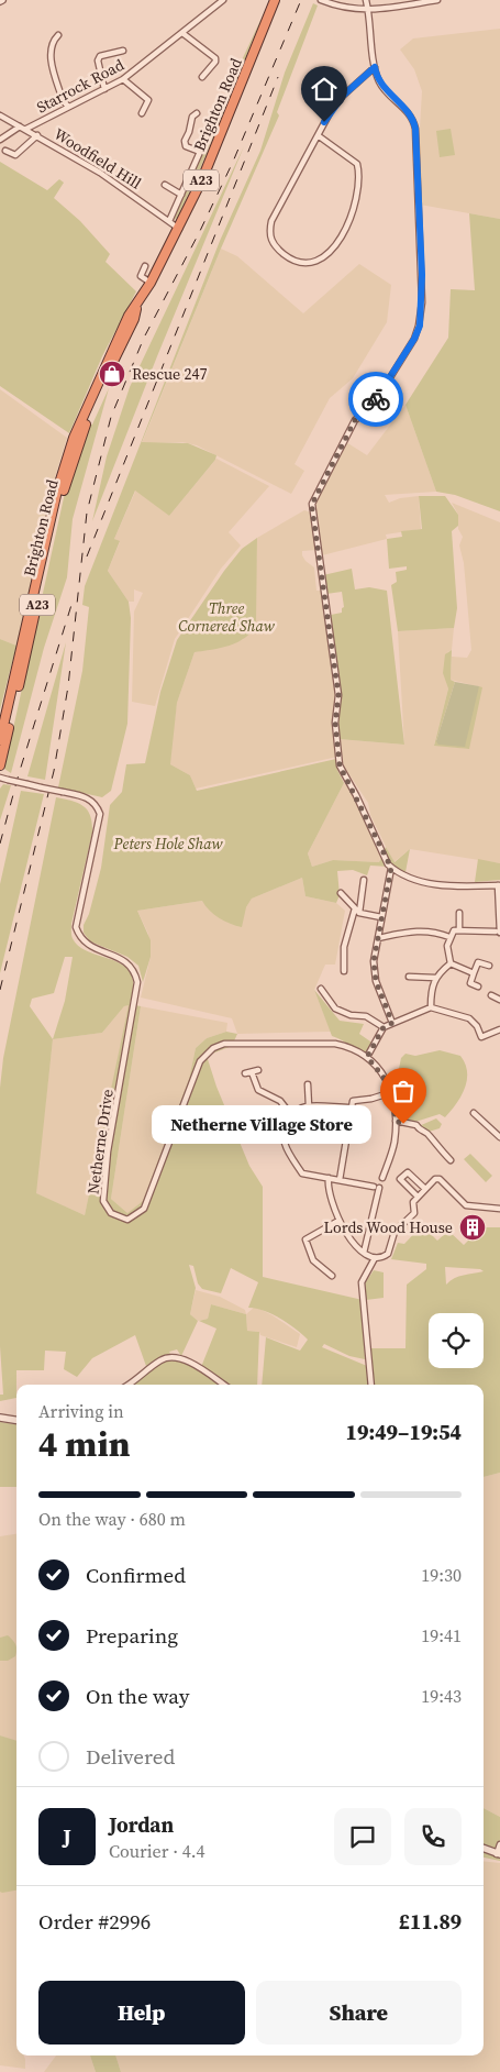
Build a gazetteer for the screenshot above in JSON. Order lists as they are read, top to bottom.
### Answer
{
  "streets": {
    "highway": ["Brighton Road", "A23"],
    "street": ["Starrock Road", "Woodfield Hill", "Netherne Drive"]
  },
  "crossings": [
    ["Starrock Road", "Woodfield Hill"],
    ["Brighton Road", "Woodfield Hill"]
  ],
  "parks": ["Three Cornered Shaw", "Peters Hole Shaw"],
  "places": {
    "shop": ["Rescue 247"],
    "other": ["Netherne Village Store"],
    "building": ["Lords Wood House"]
  },
  "page": {
    "bubble": "Netherne Village Store",
    "heading": ["4 min", "Arriving in", "19:49–19:54"],
    "panel": [
      "Jordan",
      "Courier · 4.4",
      "Order #2996",
      "£11.89"
    ],
    "bar": "On the way · 680 m",
    "list": [
      ["Confirmed", "19:30"],
      ["Preparing", "19:41"],
      ["On the way", "19:43"],
      "Delivered"
    ],
    "round": "J",
    "buttons": ["Help", "Share"]
  }
}
